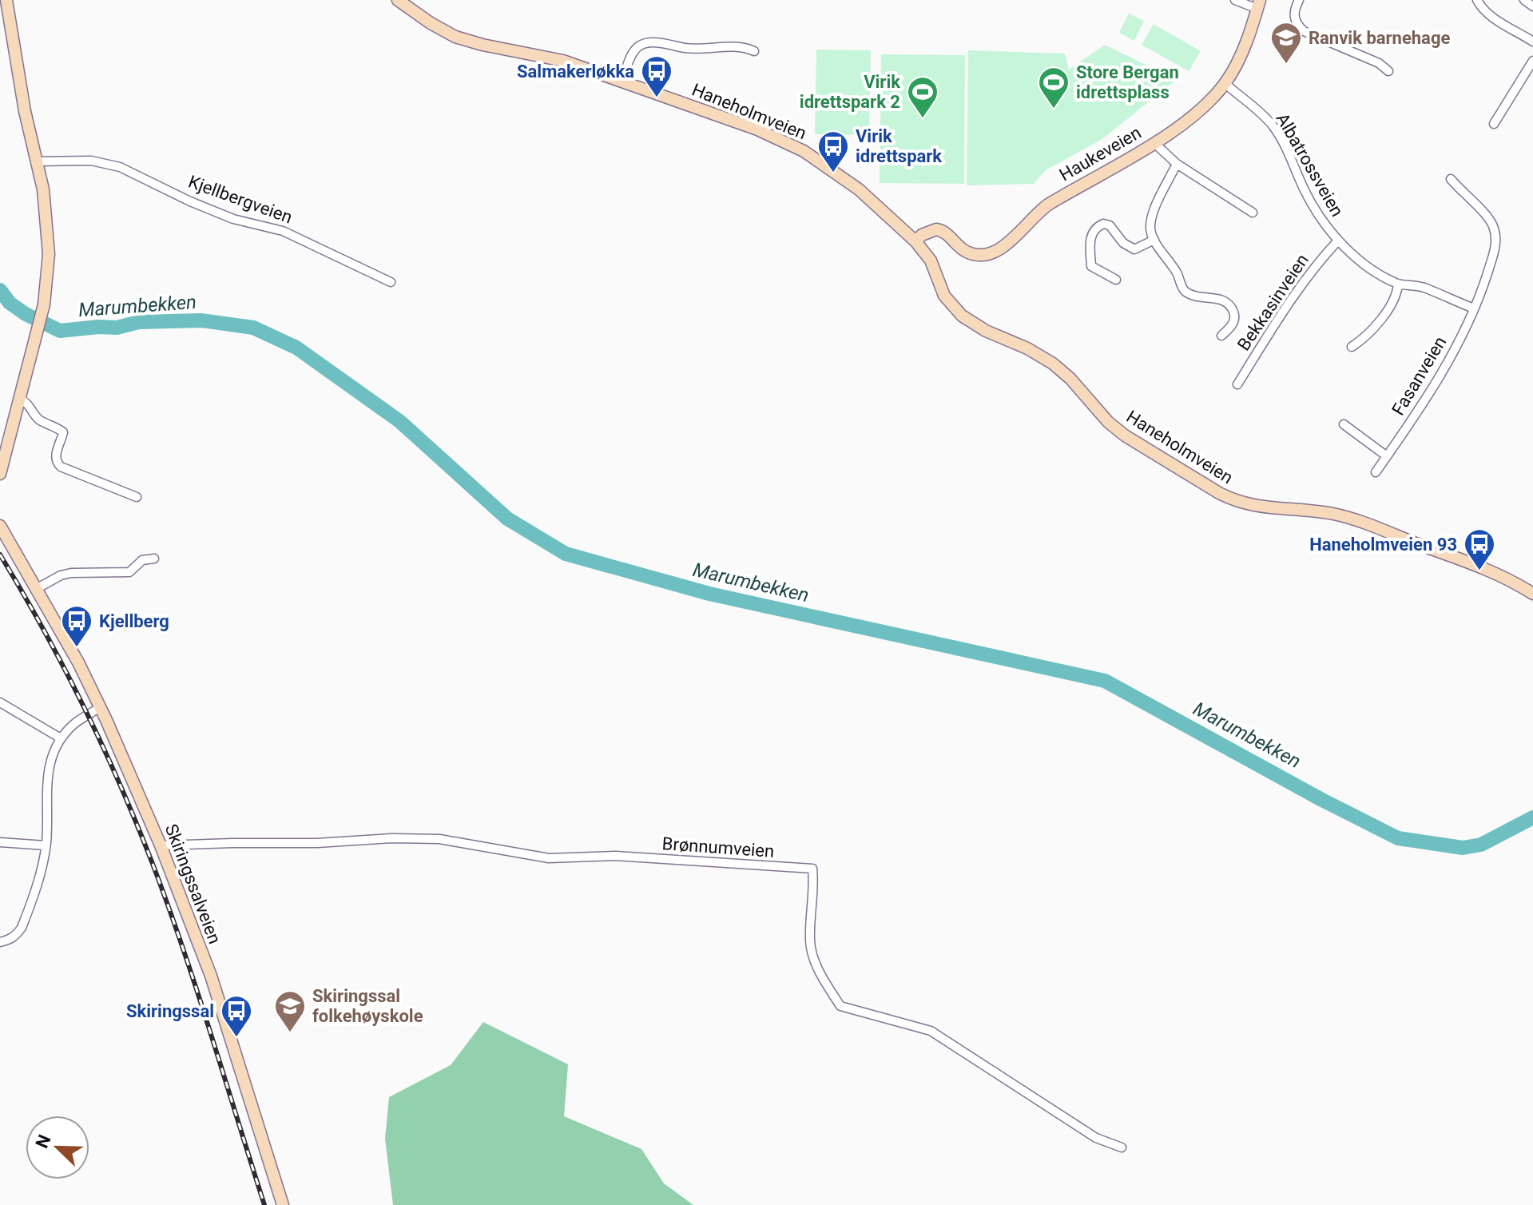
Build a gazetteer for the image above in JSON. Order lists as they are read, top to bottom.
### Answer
{
  "streets": {
    "main road": ["Haneholmveien", "Haukeveien", "Skiringssalveien"],
    "street": [
      "Albatrossveien",
      "Kjellbergveien",
      "Bekkasinveien",
      "Fasanveien",
      "Brønnumveien"
    ]
  },
  "crossings": [
    ["Haneholmveien", "Haukeveien"],
    ["Haukeveien", "Albatrossveien"],
    ["Albatrossveien", "Bekkasinveien"],
    ["Albatrossveien", "Fasanveien"],
    ["Brønnumveien", "Skiringssalveien"]
  ],
  "water": ["Marumbekken"],
  "places": {
    "school or university": ["Ranvik barnehage", "Skiringssal folkehøyskole"],
    "bus stop": [
      "Salmakerløkka",
      "Virik idrettspark",
      "Haneholmveien 93",
      "Kjellberg",
      "Skiringssal"
    ],
    "sports": ["Store Bergan idrettsplass", "Virik idrettspark 2"]
  },
  "north": "top left"
}
